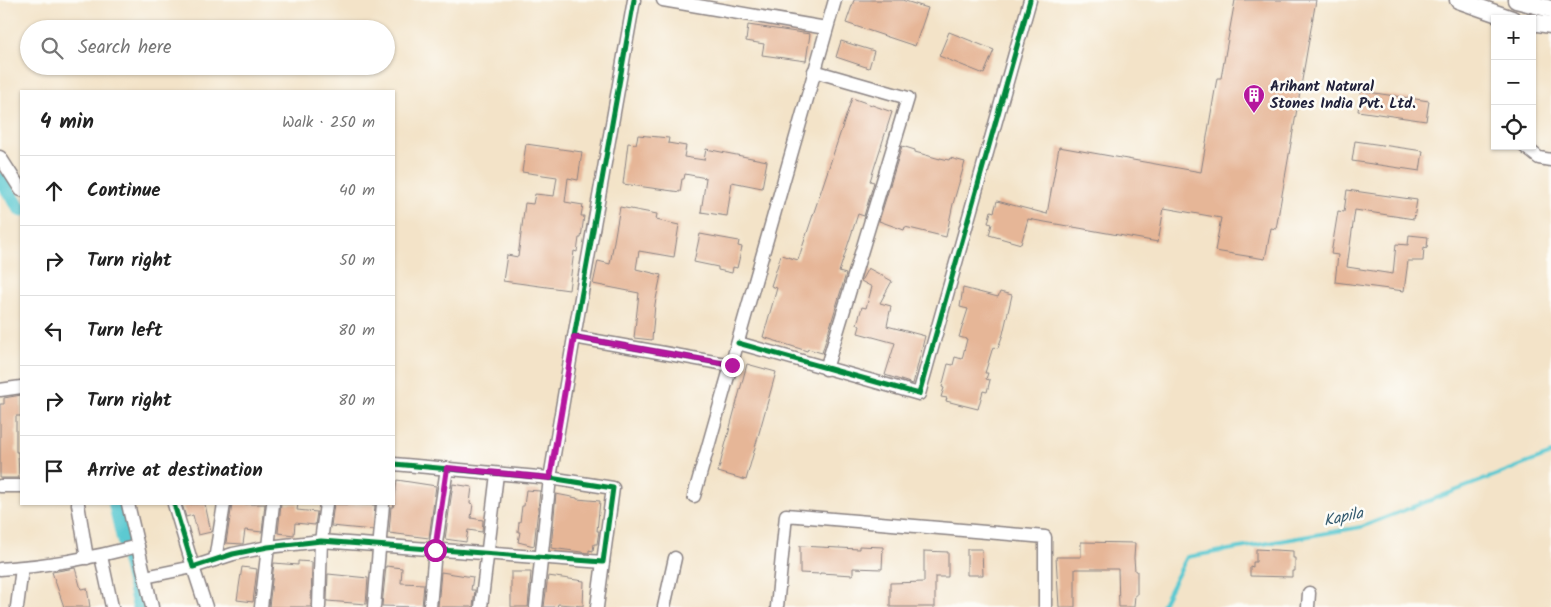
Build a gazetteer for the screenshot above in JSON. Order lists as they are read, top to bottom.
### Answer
{
  "water": ["Kapila"],
  "places": {
    "building": ["Arihant Natural Stones India Pvt. Ltd."]
  },
  "page": {
    "map_buttons": ["+", "−"],
    "search": "Search here",
    "heading": ["4 min", "Walk · 250 m"],
    "list": [
      ["Continue", "40 m"],
      ["Turn right", "50 m"],
      ["Turn left", "80 m"],
      ["Turn right", "80 m"],
      "Arrive at destination"
    ]
  }
}
